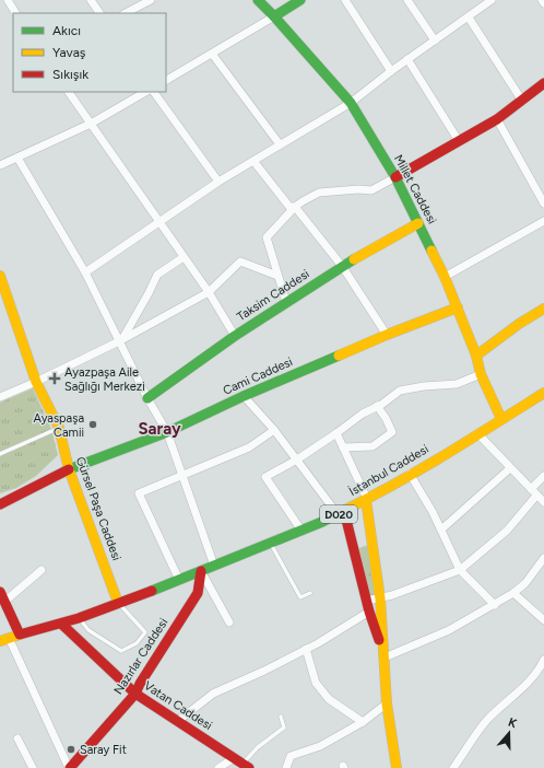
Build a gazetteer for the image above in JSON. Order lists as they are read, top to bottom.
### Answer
{
  "streets": {
    "main road": [
      "Millet Caddesi",
      "Taksim Caddesi",
      "Cami Caddesi",
      "İstanbul Caddesi",
      "Gürsel Paşa Caddesi",
      "D020",
      "Nazırlar Caddesi",
      "Vatan Caddesi"
    ]
  },
  "crossings": [
    ["Millet Caddesi", "Taksim Caddesi"],
    ["Millet Caddesi", "Cami Caddesi"],
    ["Millet Caddesi", "İstanbul Caddesi"],
    ["Cami Caddesi", "Gürsel Paşa Caddesi"],
    ["İstanbul Caddesi", "Gürsel Paşa Caddesi"],
    ["İstanbul Caddesi", "D020"],
    ["İstanbul Caddesi", "Nazırlar Caddesi"],
    ["Gürsel Paşa Caddesi", "D020"],
    ["D020", "Vatan Caddesi"],
    ["Nazırlar Caddesi", "Vatan Caddesi"]
  ],
  "districts": ["Saray"],
  "places": {
    "health": ["Ayazpaşa Aile Sağlığı Merkezi"],
    "other": ["Ayaspaşa Camii", "Saray Fit"]
  },
  "legend": ["Akıcı", "Yavaş", "Sıkışık"],
  "north": "top"
}
